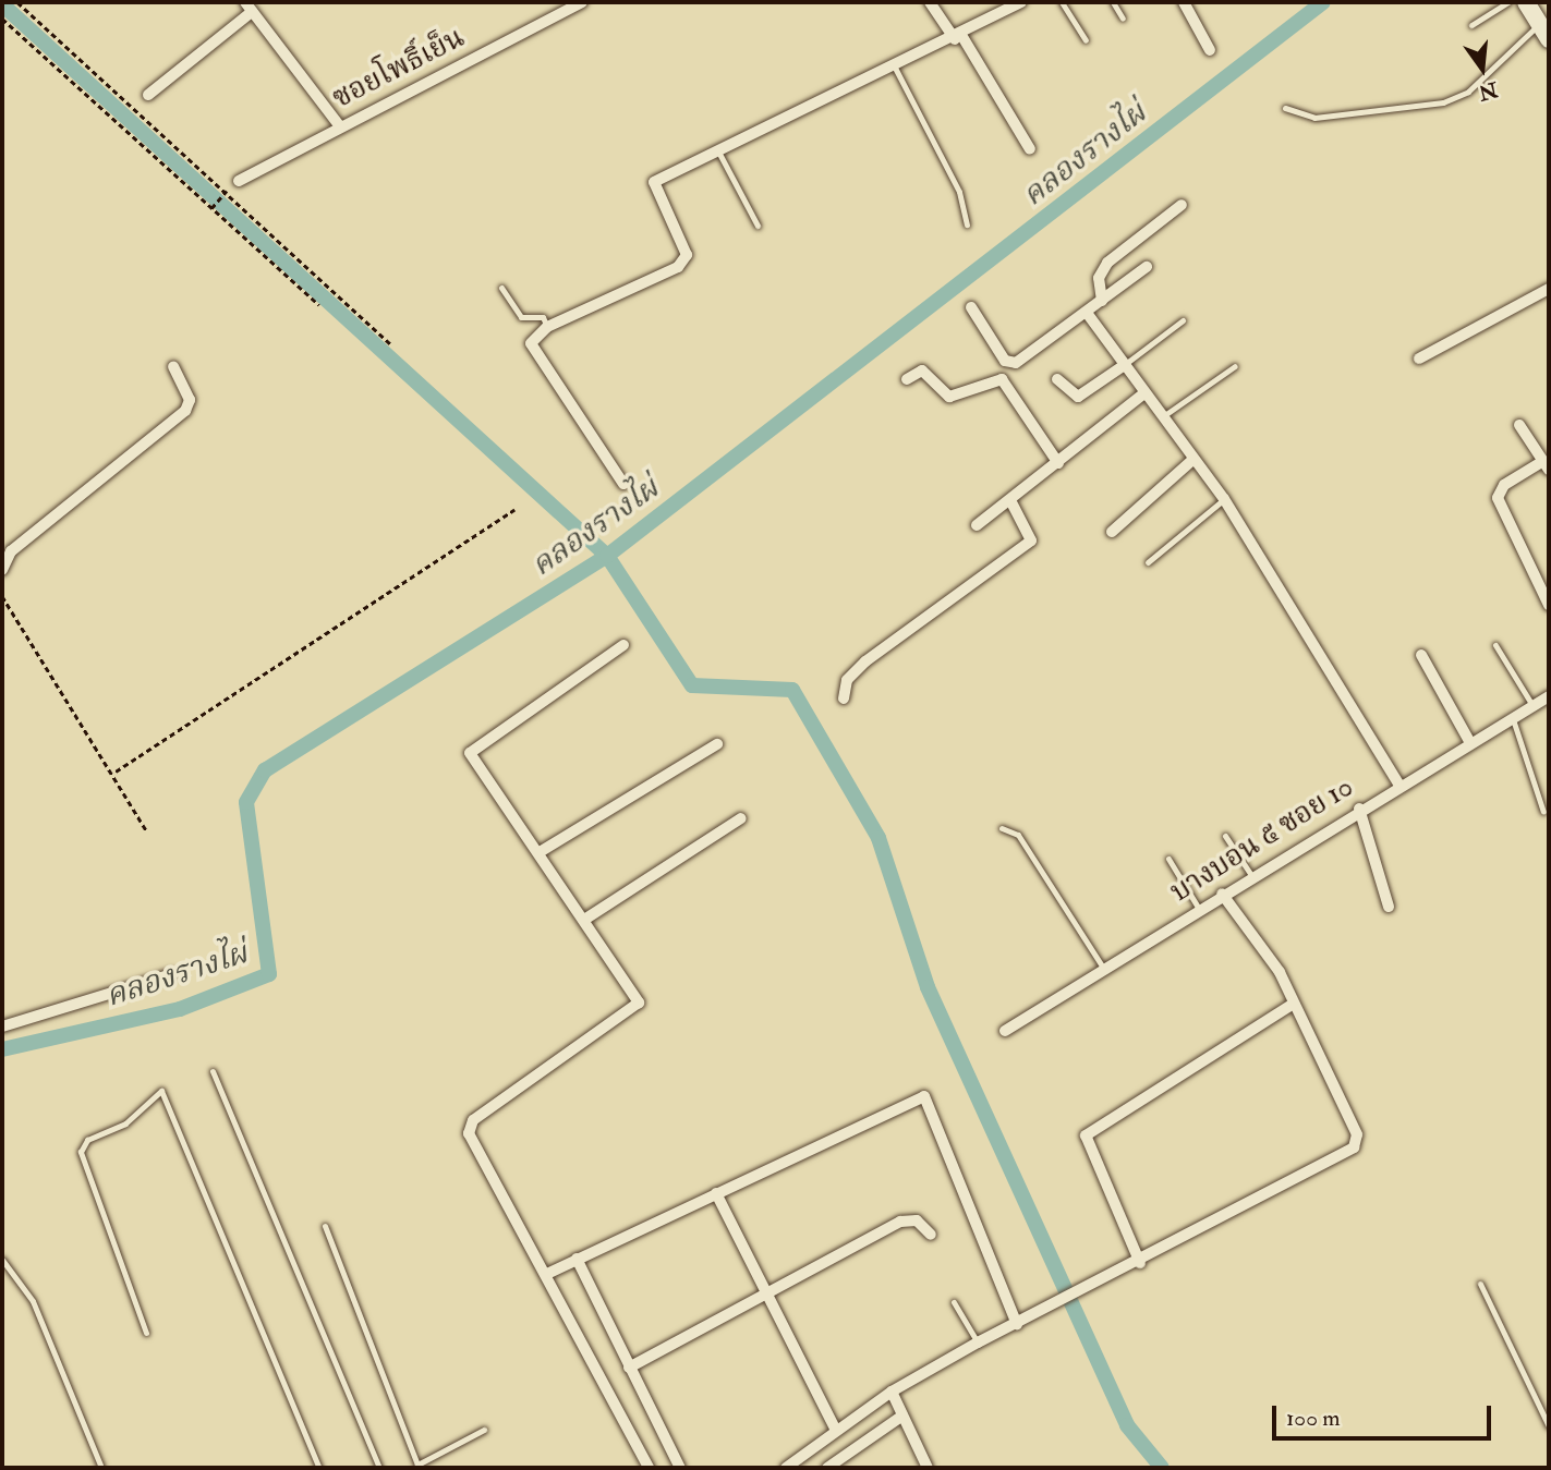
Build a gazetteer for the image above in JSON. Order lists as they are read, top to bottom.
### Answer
{
  "streets": {
    "street": ["ซอยโพธิ์เย็น", "บางบอน ๕ ซอย 10"]
  },
  "water": ["คลองรางไผ่"],
  "scale_bar": "100 m",
  "north": "bottom"
}
